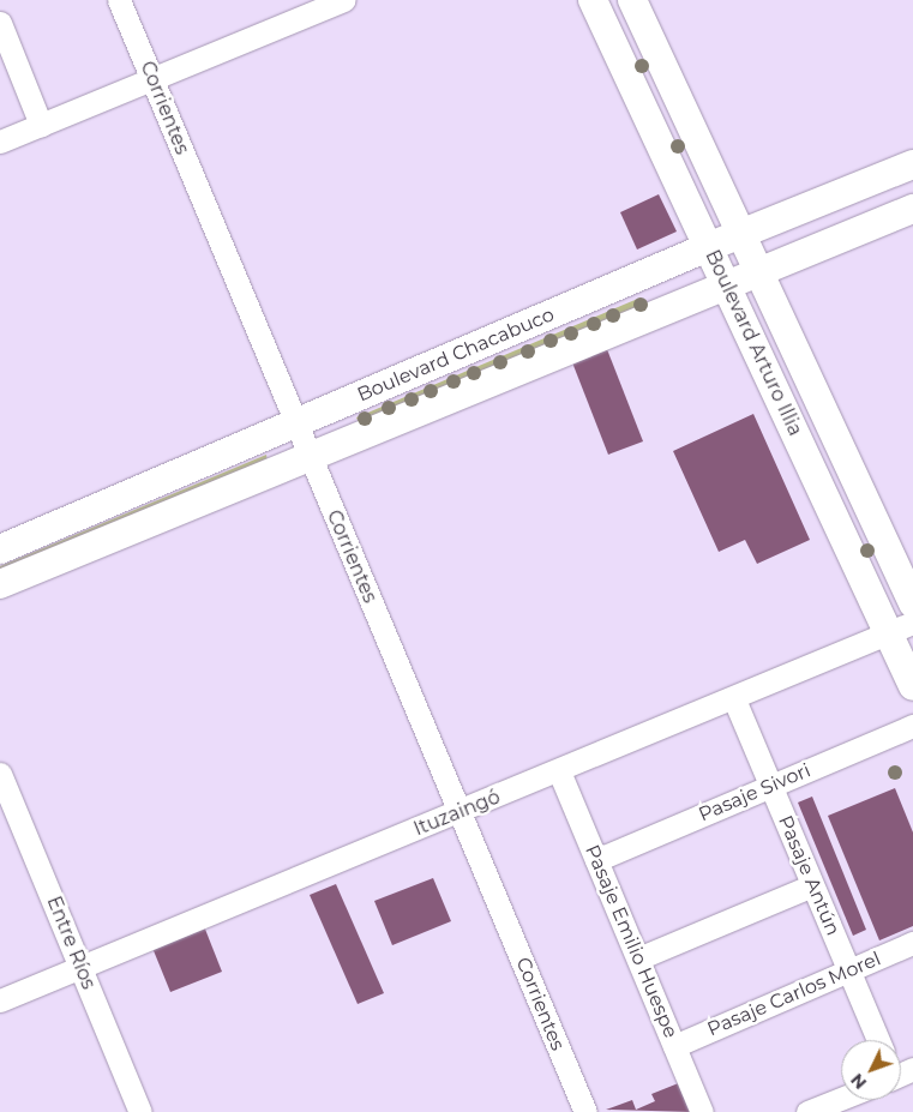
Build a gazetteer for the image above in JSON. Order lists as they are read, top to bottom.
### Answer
{
  "streets": {
    "main road": ["Boulevard Arturo Illia", "Boulevard Chacabuco"],
    "street": [
      "Corrientes",
      "Pasaje Sivori",
      "Ituzaingó",
      "Pasaje Antún",
      "Pasaje Emilio Huespe",
      "Entre Ríos",
      "Pasaje Carlos Morel"
    ]
  },
  "crossings": [
    ["Corrientes", "Boulevard Chacabuco"],
    ["Corrientes", "Ituzaingó"],
    ["Boulevard Arturo Illia", "Boulevard Chacabuco"],
    ["Boulevard Arturo Illia", "Ituzaingó"],
    ["Pasaje Sivori", "Pasaje Antún"],
    ["Pasaje Sivori", "Pasaje Emilio Huespe"],
    ["Ituzaingó", "Pasaje Antún"],
    ["Ituzaingó", "Pasaje Emilio Huespe"],
    ["Ituzaingó", "Entre Ríos"],
    ["Pasaje Antún", "Pasaje Carlos Morel"],
    ["Pasaje Emilio Huespe", "Pasaje Carlos Morel"]
  ],
  "north": "bottom left"
}
